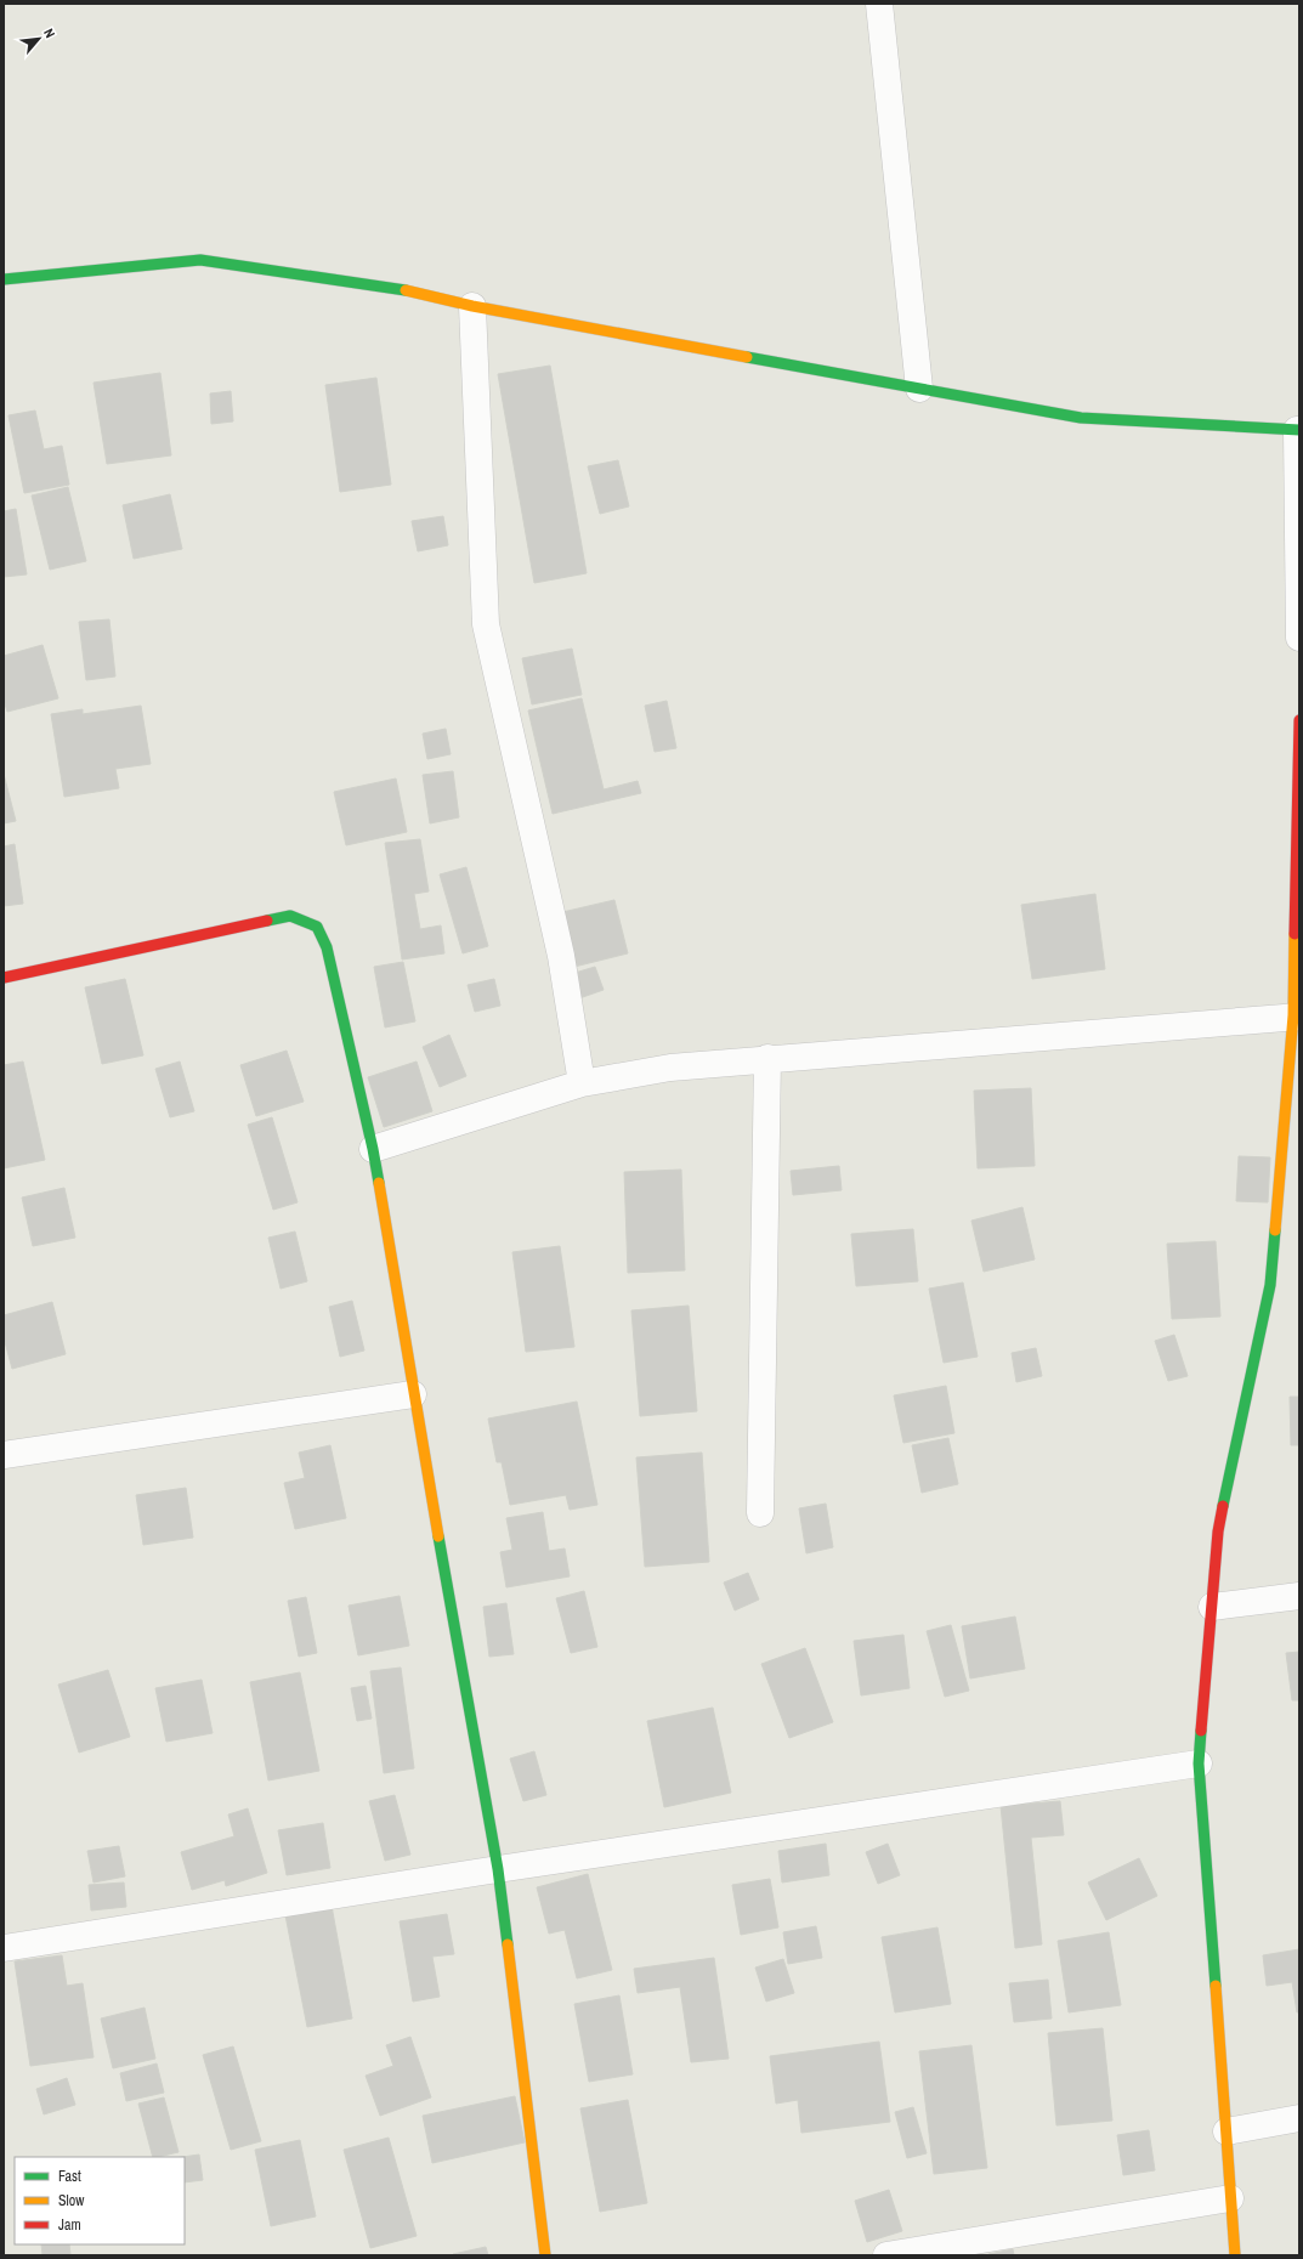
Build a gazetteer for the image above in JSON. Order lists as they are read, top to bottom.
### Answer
{
  "legend": ["Fast", "Slow", "Jam"],
  "north": "top right"
}
